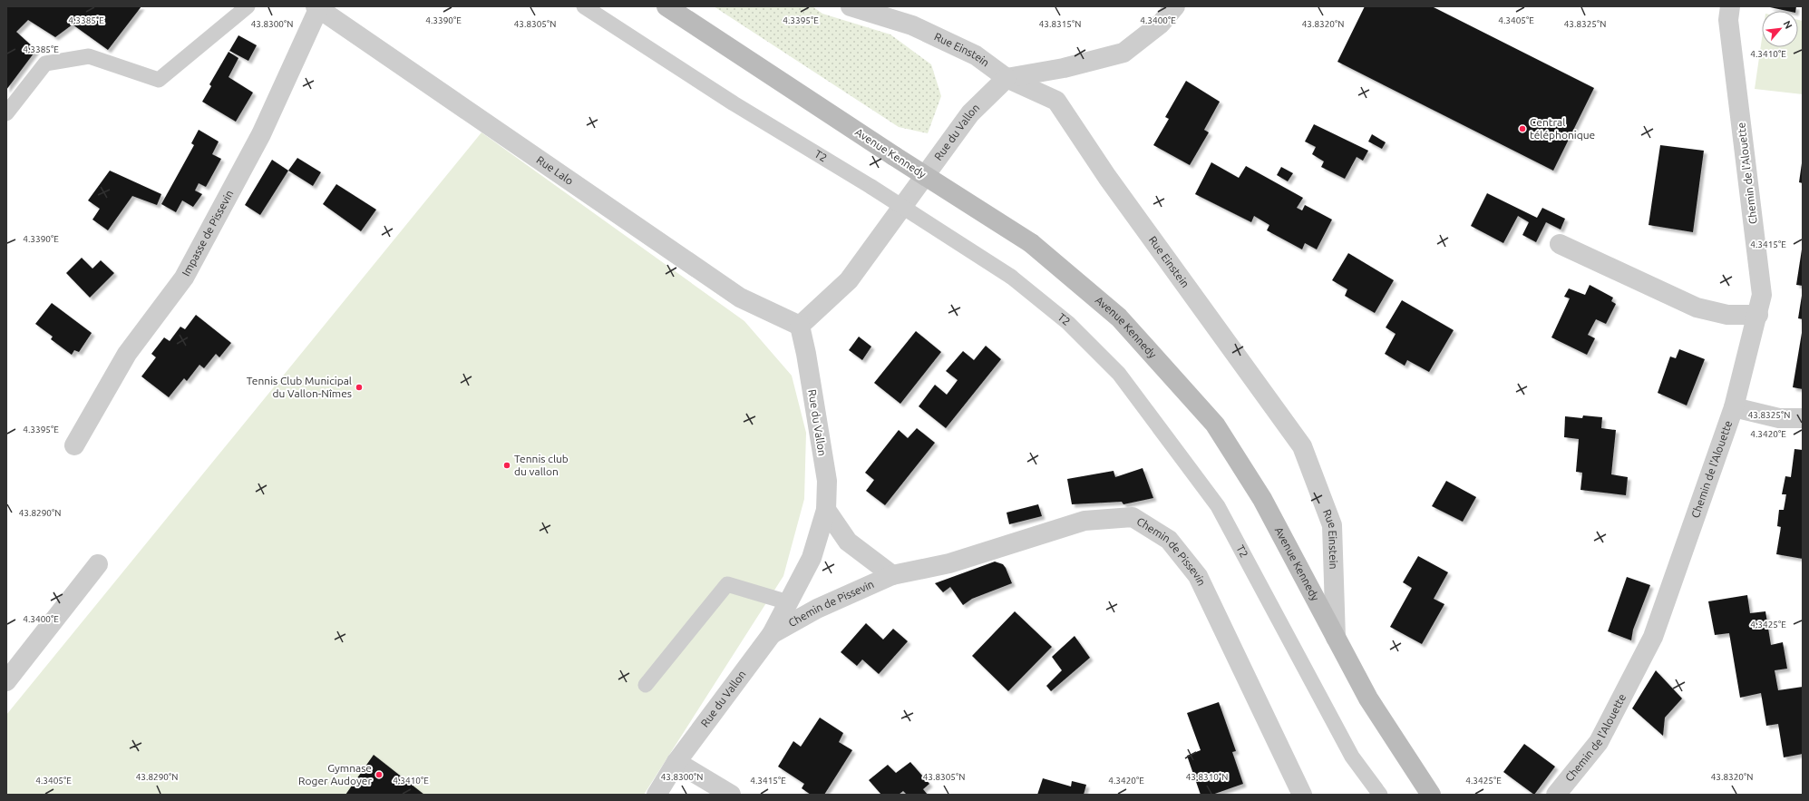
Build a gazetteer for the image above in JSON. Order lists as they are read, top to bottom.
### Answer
{
  "streets": {
    "main road": ["Avenue Kennedy"],
    "street": [
      "Rue Einstein",
      "Rue du Vallon",
      "Rue Lalo",
      "Chemin de l'Alouette",
      "Impasse de Pissevin",
      "Chemin de Pissevin"
    ],
    "lane": ["T2"]
  },
  "crossings": [
    ["Rue Einstein", "Rue du Vallon"],
    ["Rue Einstein", "Avenue Kennedy"],
    ["Rue du Vallon", "Rue Lalo"],
    ["Rue du Vallon", "Chemin de Pissevin"],
    ["Rue Lalo", "Impasse de Pissevin"]
  ],
  "places": [
    "Central téléphonique",
    "Tennis Club Municipal du Vallon-Nîmes",
    "Tennis club du vallon",
    "Gymnase Roger Audoyer"
  ],
  "north": "top right",
  "coordinates": [
    "4.3385°E",
    "4.3390°E",
    "4.3395°E",
    "4.3400°E",
    "4.3405°E",
    "43.8300°N",
    "43.8305°N",
    "43.8315°N",
    "43.8320°N",
    "43.8325°N",
    "4.3410°E",
    "4.3415°E",
    "4.3420°E",
    "43.8290°N",
    "4.3425°E",
    "43.8310°N"
  ]
}
